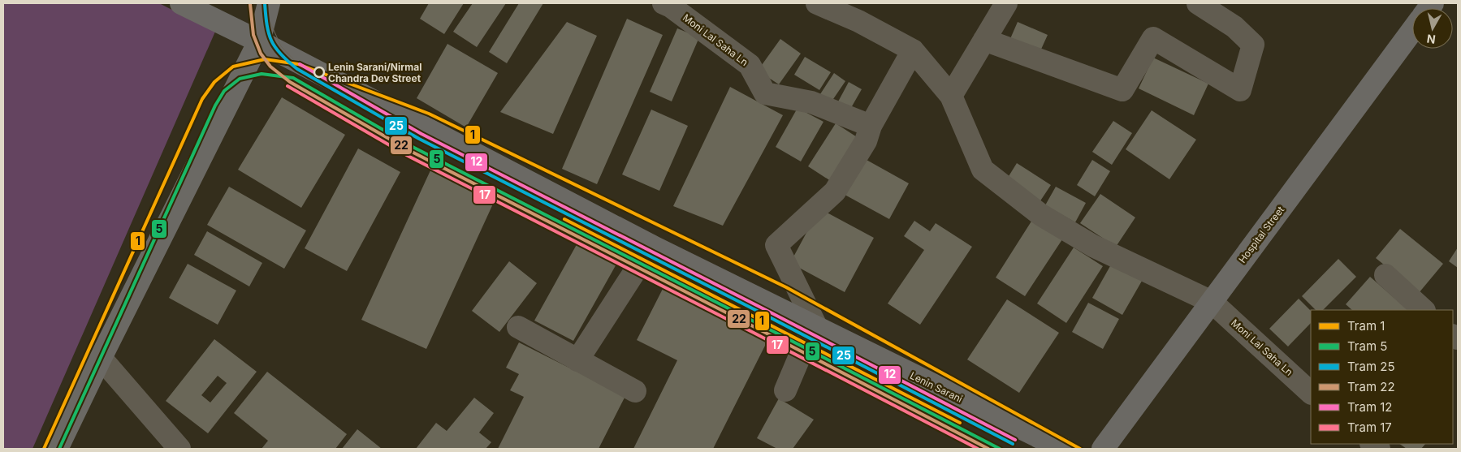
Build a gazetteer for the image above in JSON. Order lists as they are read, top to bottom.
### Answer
{
  "streets": {
    "main road": ["Hospital Street", "Lenin Sarani"],
    "street": ["Moni Lal Saha Ln"]
  },
  "crossings": [
    ["Moni Lal Saha Ln", "Hospital Street"]
  ],
  "places": ["Lenin Sarani/Nirmal Chandra Dev Street"],
  "lines": [
    "tram line 25",
    "tram line 22",
    "tram line 1",
    "tram line 12",
    "tram line 5",
    "tram line 17"
  ],
  "legend": [
    "Tram 1",
    "Tram 5",
    "Tram 25",
    "Tram 22",
    "Tram 12",
    "Tram 17"
  ],
  "north": "bottom"
}
